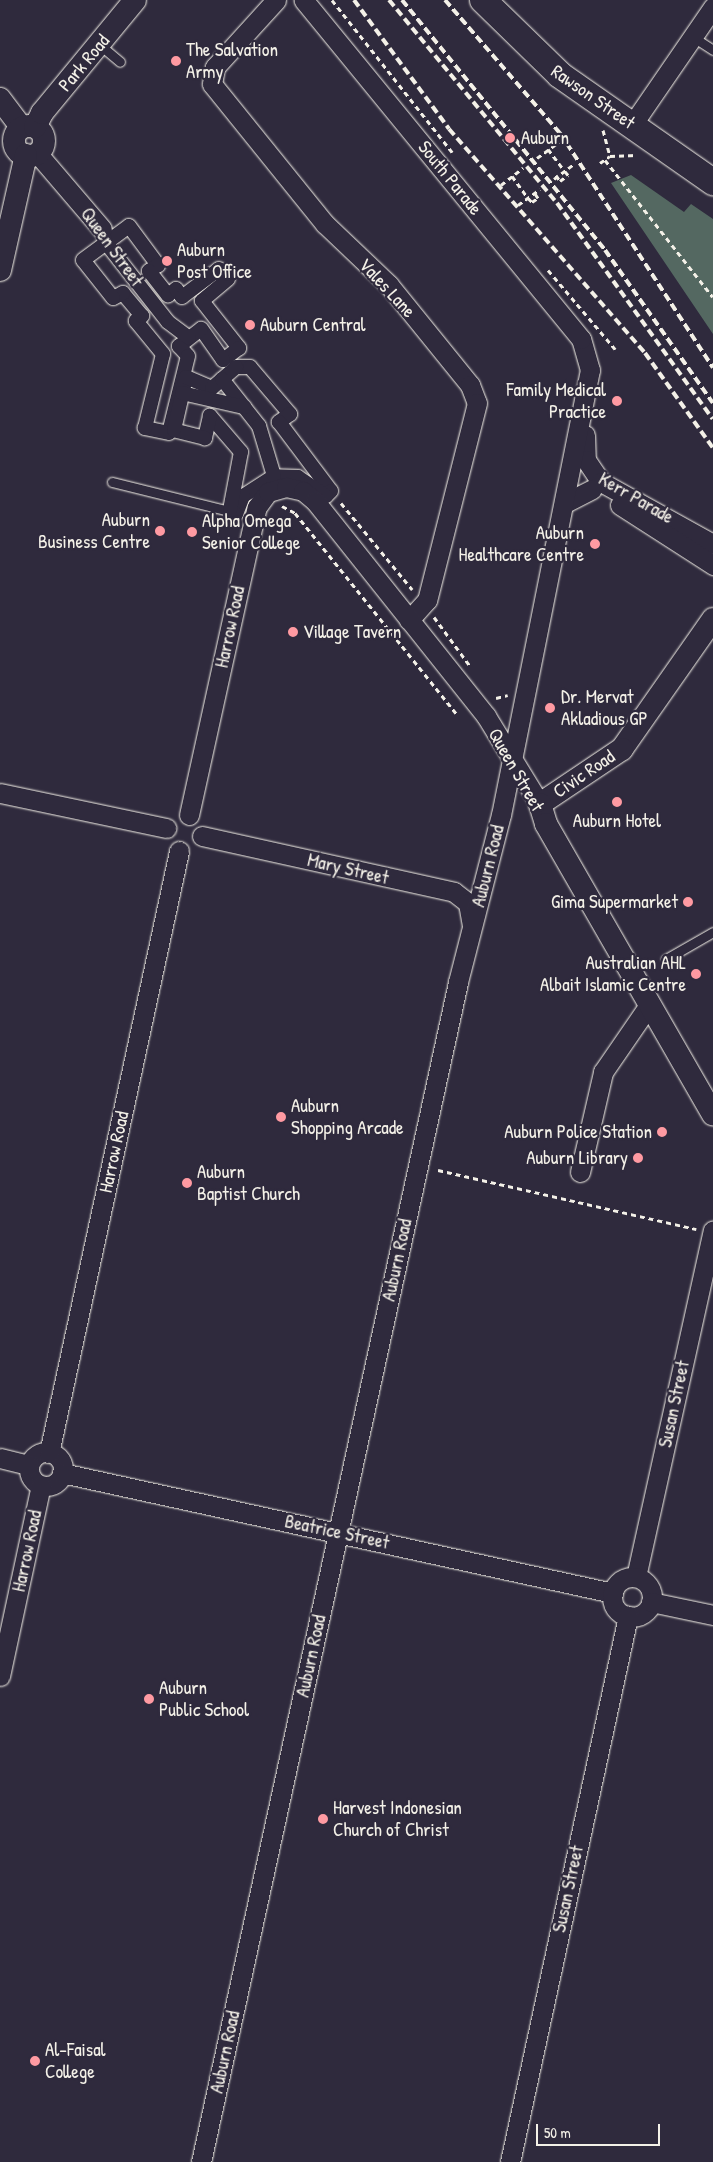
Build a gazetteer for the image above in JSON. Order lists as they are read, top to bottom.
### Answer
{
  "streets": {
    "main road": ["Rawson Street"],
    "street": [
      "Park Road",
      "South Parade",
      "Queen Street",
      "Vales Lane",
      "Kerr Parade",
      "Harrow Road",
      "Civic Road",
      "Auburn Road",
      "Mary Street",
      "Susan Street",
      "Beatrice Street"
    ]
  },
  "crossings": [
    ["South Parade", "Auburn Road"],
    ["Queen Street", "Vales Lane"],
    ["Queen Street", "Harrow Road"],
    ["Queen Street", "Civic Road"],
    ["Queen Street", "Auburn Road"],
    ["Kerr Parade", "Auburn Road"],
    ["Harrow Road", "Mary Street"],
    ["Harrow Road", "Beatrice Street"],
    ["Auburn Road", "Mary Street"],
    ["Auburn Road", "Beatrice Street"],
    ["Susan Street", "Beatrice Street"]
  ],
  "places": [
    "The Salvation Army",
    "Auburn",
    "Auburn Post Office",
    "Auburn Central",
    "Family Medical Practice",
    "Auburn Business Centre",
    "Alpha Omega Senior College",
    "Auburn Healthcare Centre",
    "Village Tavern",
    "Dr. Mervat Akladious GP",
    "Auburn Hotel",
    "Gima Supermarket",
    "Australian AHL Albait Islamic Centre",
    "Auburn Shopping Arcade",
    "Auburn Police Station",
    "Auburn Library",
    "Auburn Baptist Church",
    "Auburn Public School",
    "Harvest Indonesian Church of Christ",
    "Al-Faisal College"
  ],
  "scale_bar": "50 m"
}
